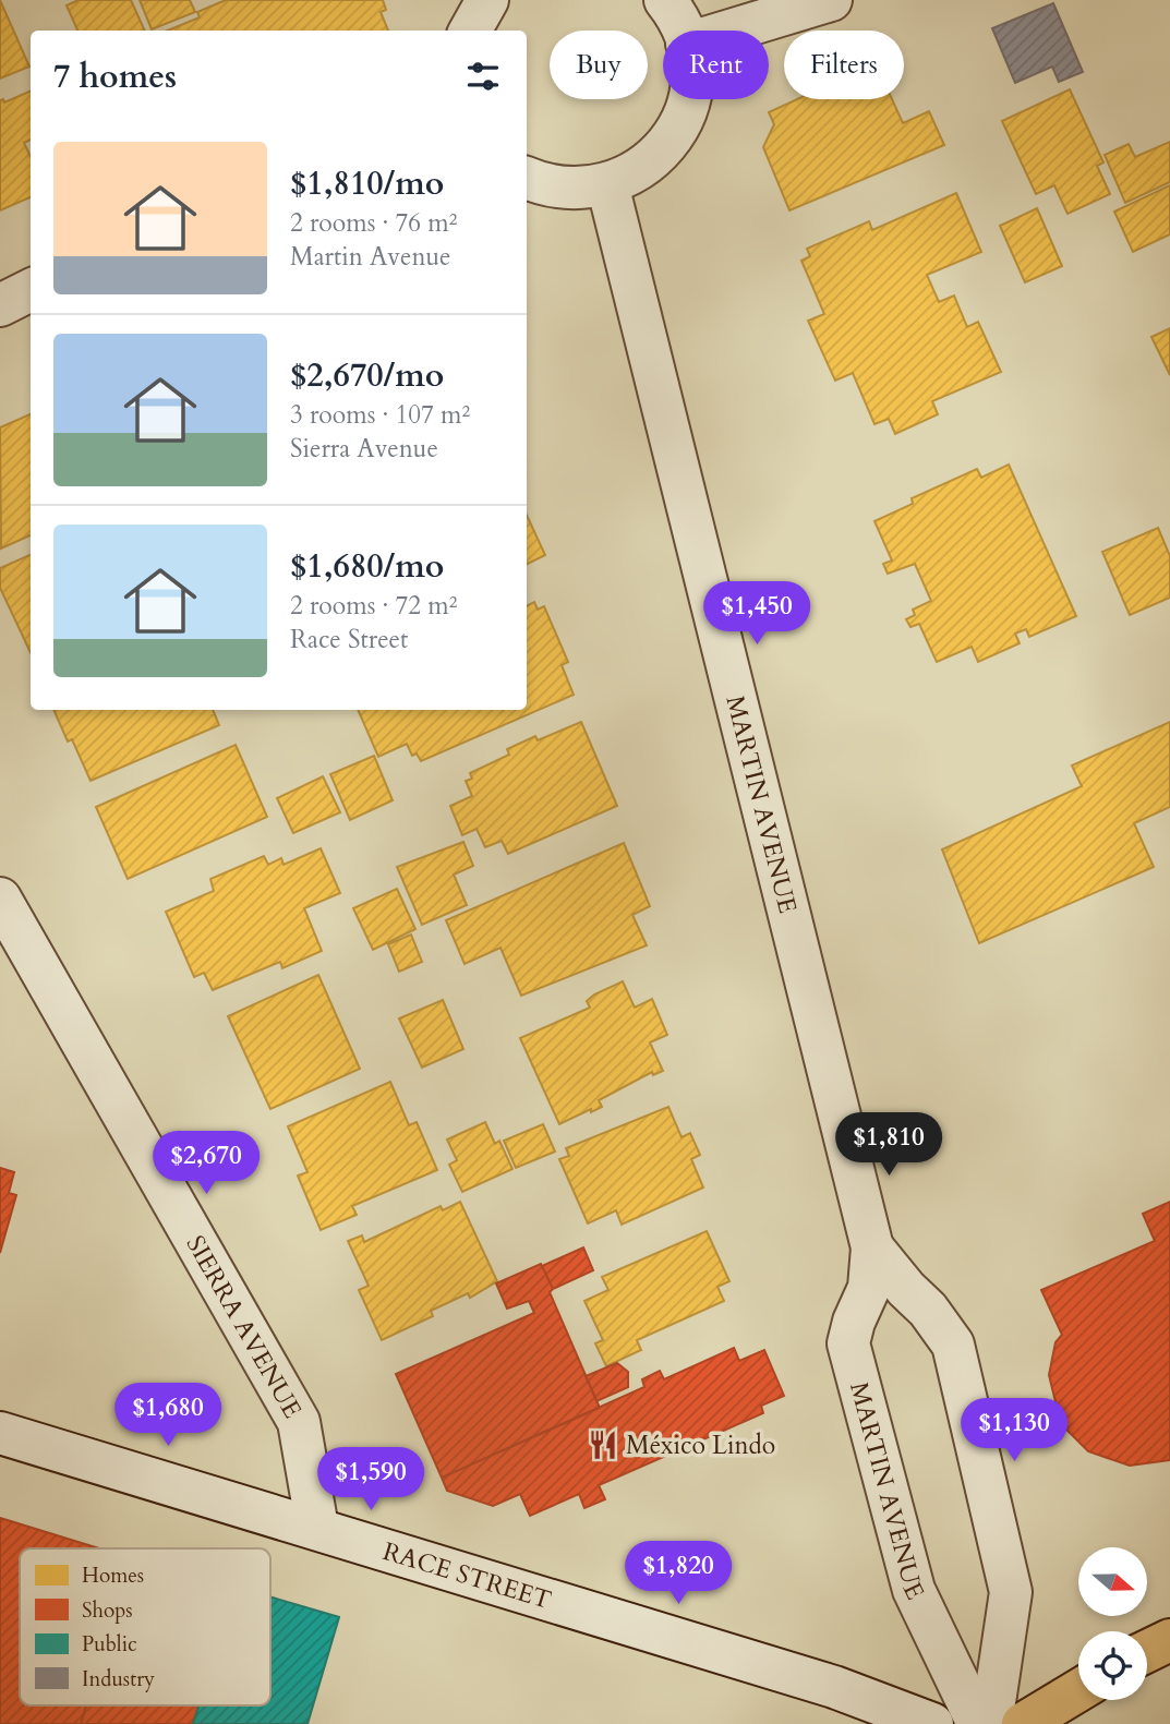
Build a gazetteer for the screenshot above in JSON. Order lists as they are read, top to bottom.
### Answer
{
  "streets": {
    "street": ["MARTIN AVENUE", "SIERRA AVENUE", "RACE STREET"]
  },
  "crossings": [
    ["SIERRA AVENUE", "RACE STREET"]
  ],
  "places": {
    "restaurant": ["México Lindo"]
  },
  "legend": [
    "Homes",
    "Shops",
    "Public",
    "Industry"
  ],
  "north": "right",
  "page": {
    "chip": ["Buy", "Rent", "Filters"],
    "heading": "7 homes",
    "list": [
      {
        "name": "$1,810/mo",
        "note": "2 rooms · 76 m² · Martin Avenue"
      },
      {
        "name": "$2,670/mo",
        "note": "3 rooms · 107 m² · Sierra Avenue"
      },
      {
        "name": "$1,680/mo",
        "note": "2 rooms · 72 m² · Race Street"
      }
    ],
    "price": [
      "$1,450",
      "$1,810",
      "$2,670",
      "$1,680",
      "$1,130",
      "$1,590",
      "$1,820"
    ]
  }
}
